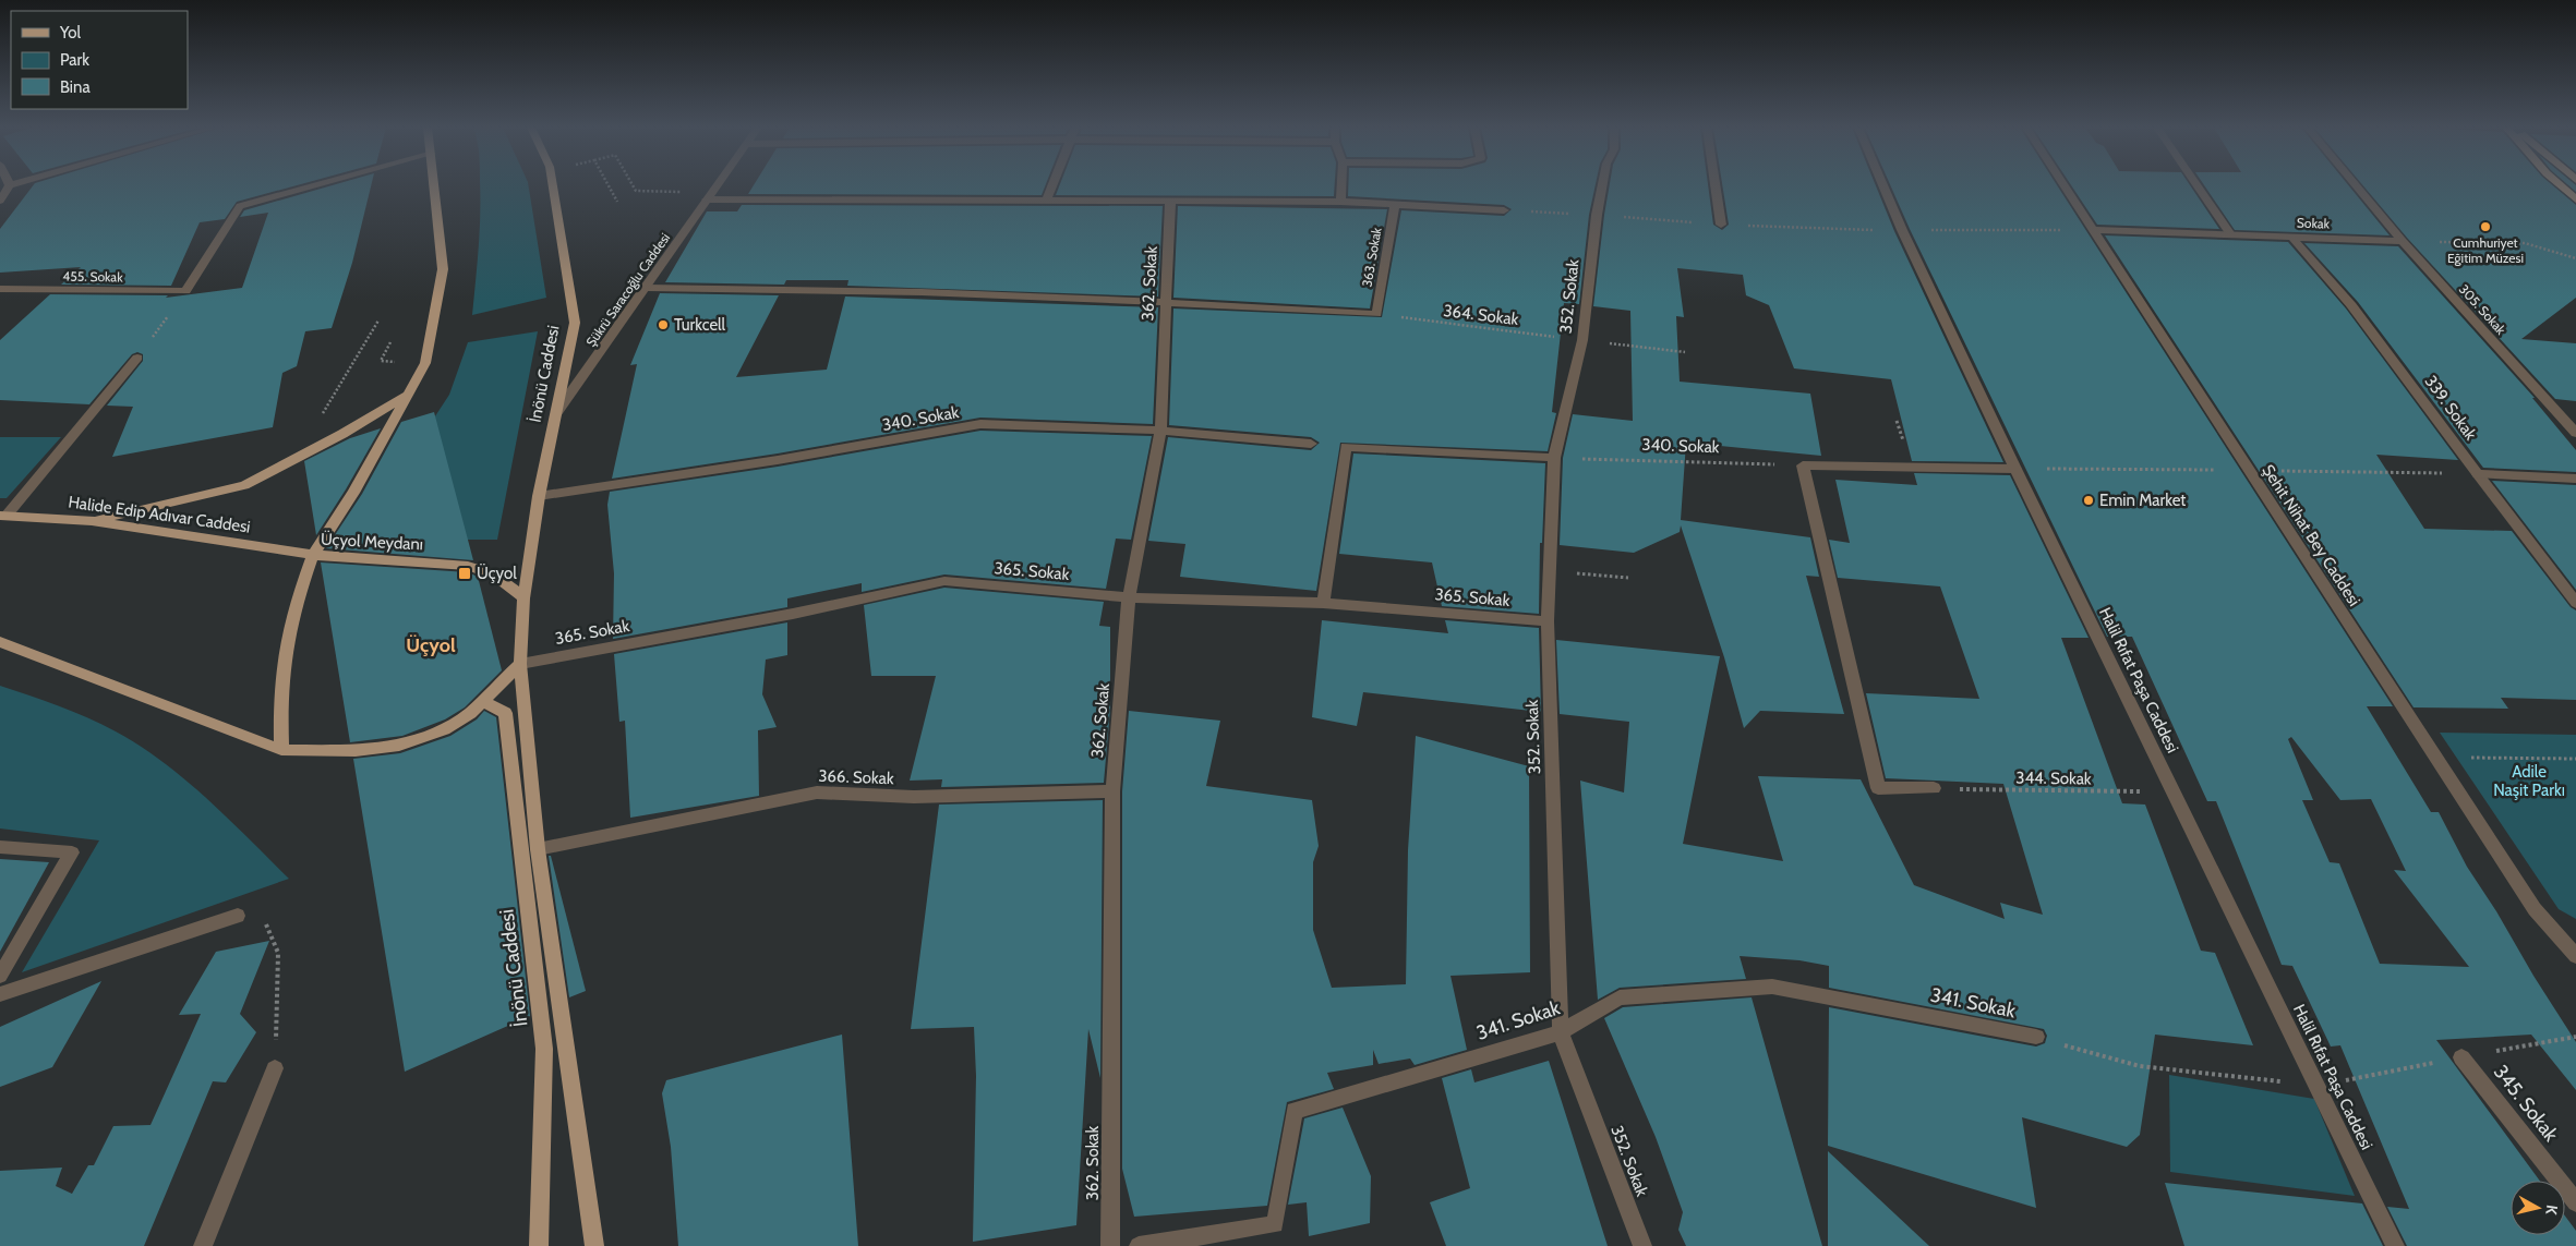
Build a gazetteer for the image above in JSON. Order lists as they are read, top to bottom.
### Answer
{
  "streets": {
    "main road": ["İnönü Caddesi", "Halide Edip Adıvar Caddesi", "Üçyol Meydanı"],
    "street": [
      "Sokak",
      "363. Sokak",
      "455. Sokak",
      "362. Sokak",
      "Şükrü Saracoğlu Caddesi",
      "352. Sokak",
      "305. Sokak",
      "339. Sokak",
      "340. Sokak",
      "Şehit Nihat Bey Caddesi",
      "365. Sokak",
      "Halil Rıfat Paşa Caddesi",
      "366. Sokak",
      "341. Sokak",
      "345. Sokak"
    ],
    "path": ["364. Sokak", "344. Sokak"]
  },
  "crossings": [
    ["Sokak", "305. Sokak"],
    ["Sokak", "339. Sokak"],
    ["Sokak", "Şehit Nihat Bey Caddesi"],
    ["363. Sokak", "364. Sokak"],
    ["362. Sokak", "340. Sokak"],
    ["362. Sokak", "365. Sokak"],
    ["362. Sokak", "366. Sokak"],
    ["Şükrü Saracoğlu Caddesi", "İnönü Caddesi"],
    ["352. Sokak", "364. Sokak"],
    ["352. Sokak", "340. Sokak"],
    ["352. Sokak", "365. Sokak"],
    ["352. Sokak", "341. Sokak"],
    ["İnönü Caddesi", "340. Sokak"],
    ["İnönü Caddesi", "Üçyol Meydanı"],
    ["İnönü Caddesi", "365. Sokak"],
    ["İnönü Caddesi", "366. Sokak"],
    ["Halide Edip Adıvar Caddesi", "Üçyol Meydanı"],
    ["Halil Rıfat Paşa Caddesi", "344. Sokak"]
  ],
  "districts": ["Üçyol"],
  "parks": ["Adile Naşit Parkı"],
  "places": {
    "other": ["Cumhuriyet Eğitim Müzesi", "Turkcell", "Emin Market"],
    "transit": ["Üçyol"]
  },
  "legend": ["Yol", "Park", "Bina"],
  "north": "right"
}
